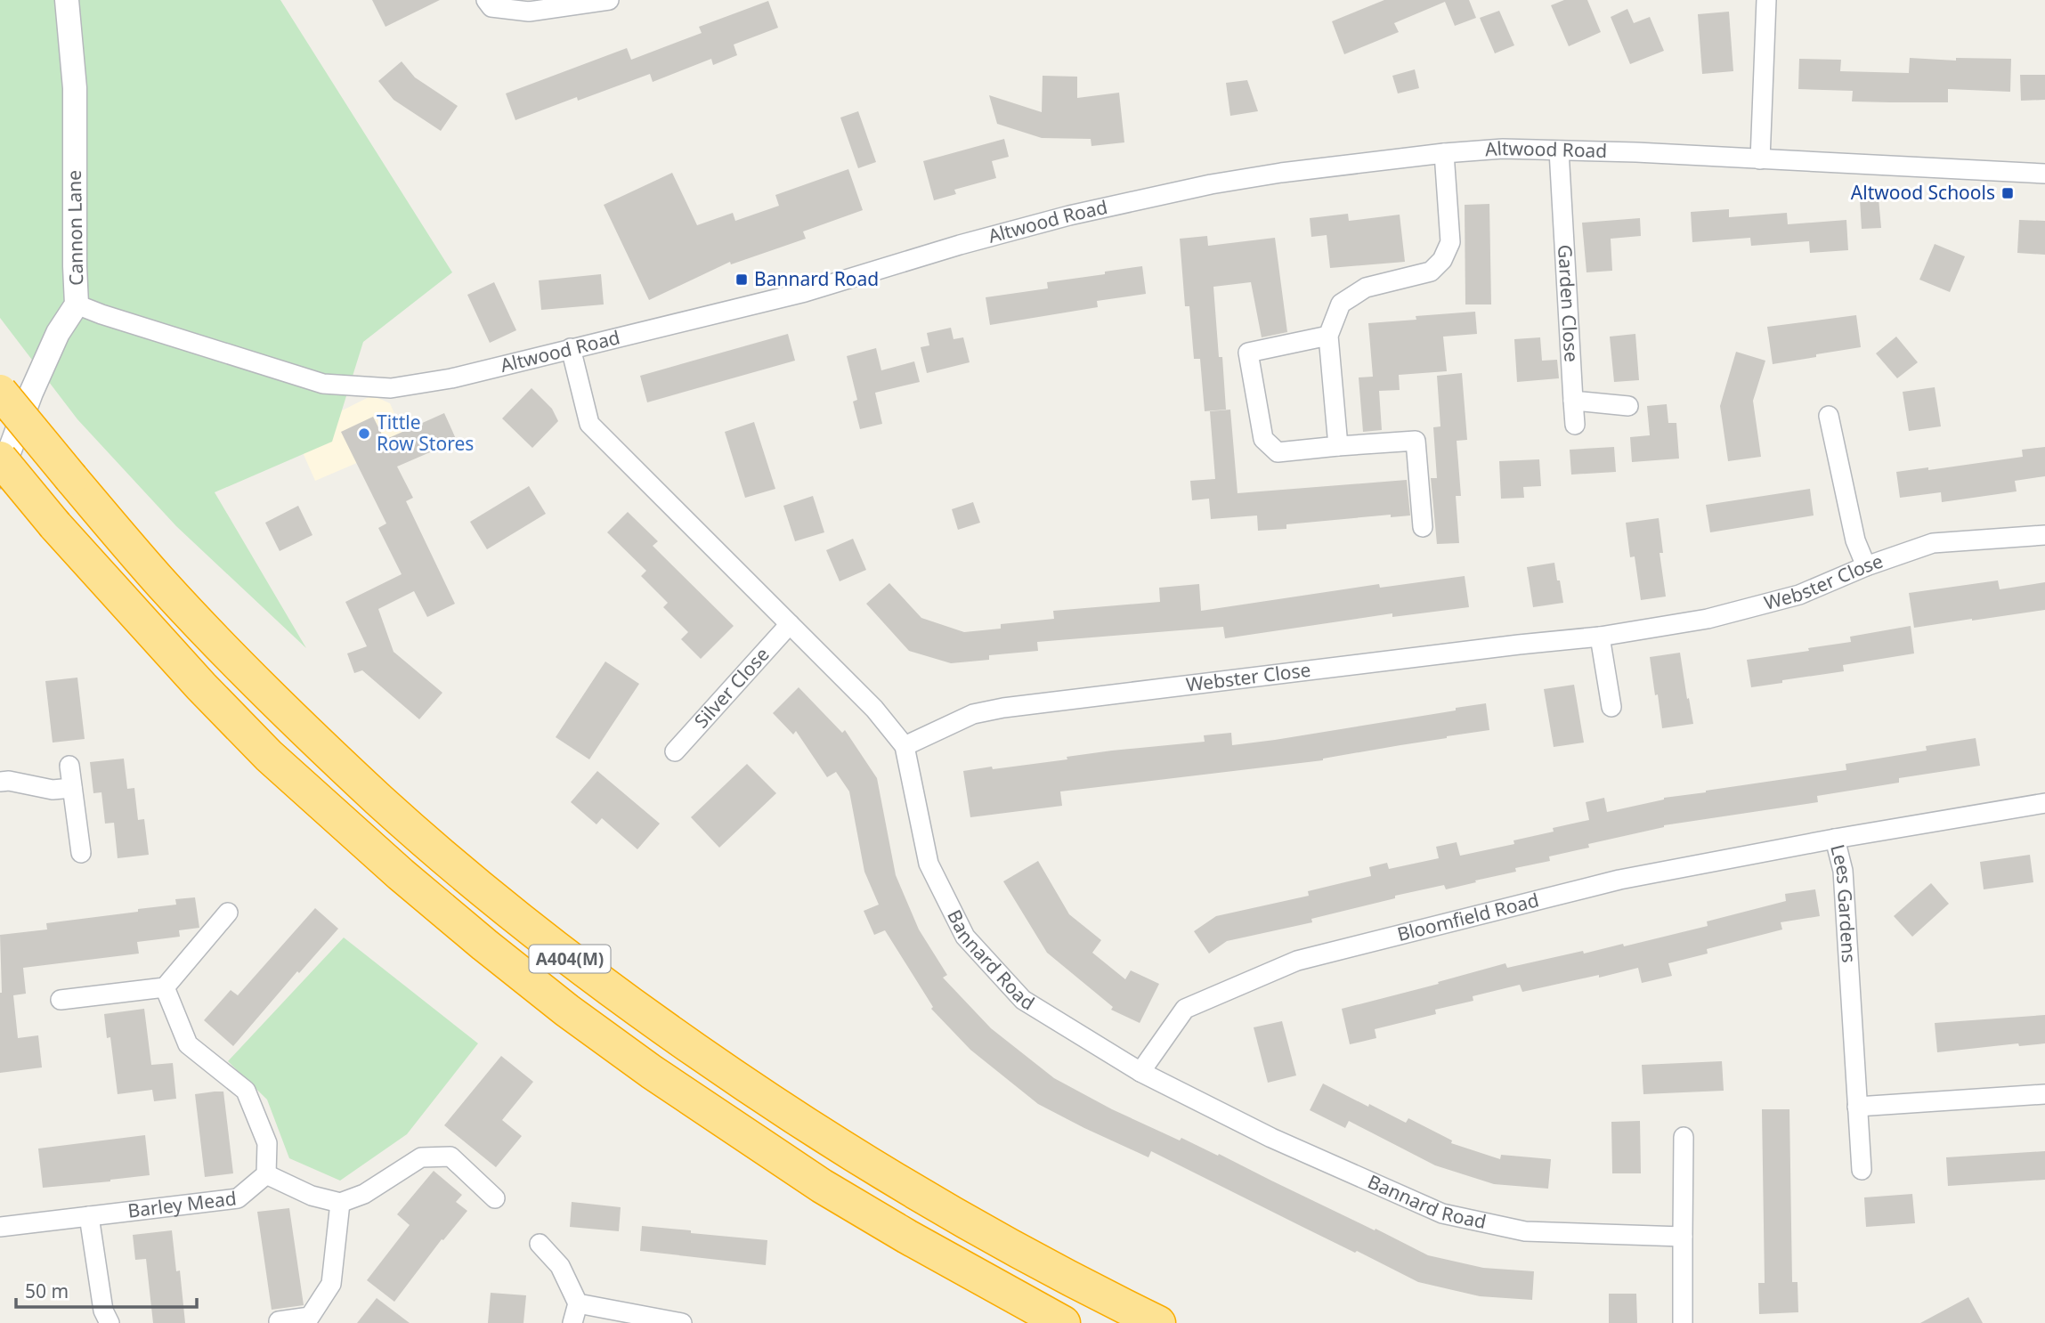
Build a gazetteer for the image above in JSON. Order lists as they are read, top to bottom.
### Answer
{
  "streets": {
    "highway": ["A404(M)"],
    "street": [
      "Altwood Road",
      "Cannon Lane",
      "Garden Close",
      "Webster Close",
      "Silver Close",
      "Lees Gardens",
      "Bloomfield Road",
      "Bannard Road",
      "Barley Mead"
    ]
  },
  "crossings": [
    ["Altwood Road", "Cannon Lane"],
    ["Altwood Road", "Garden Close"],
    ["Altwood Road", "Bannard Road"],
    ["Webster Close", "Bannard Road"],
    ["Silver Close", "Bannard Road"],
    ["Lees Gardens", "Bloomfield Road"],
    ["Bloomfield Road", "Bannard Road"]
  ],
  "places": {
    "transit": ["Altwood Schools", "Bannard Road"],
    "other": ["Tittle Row Stores"]
  },
  "scale_bar": "50 m"
}
